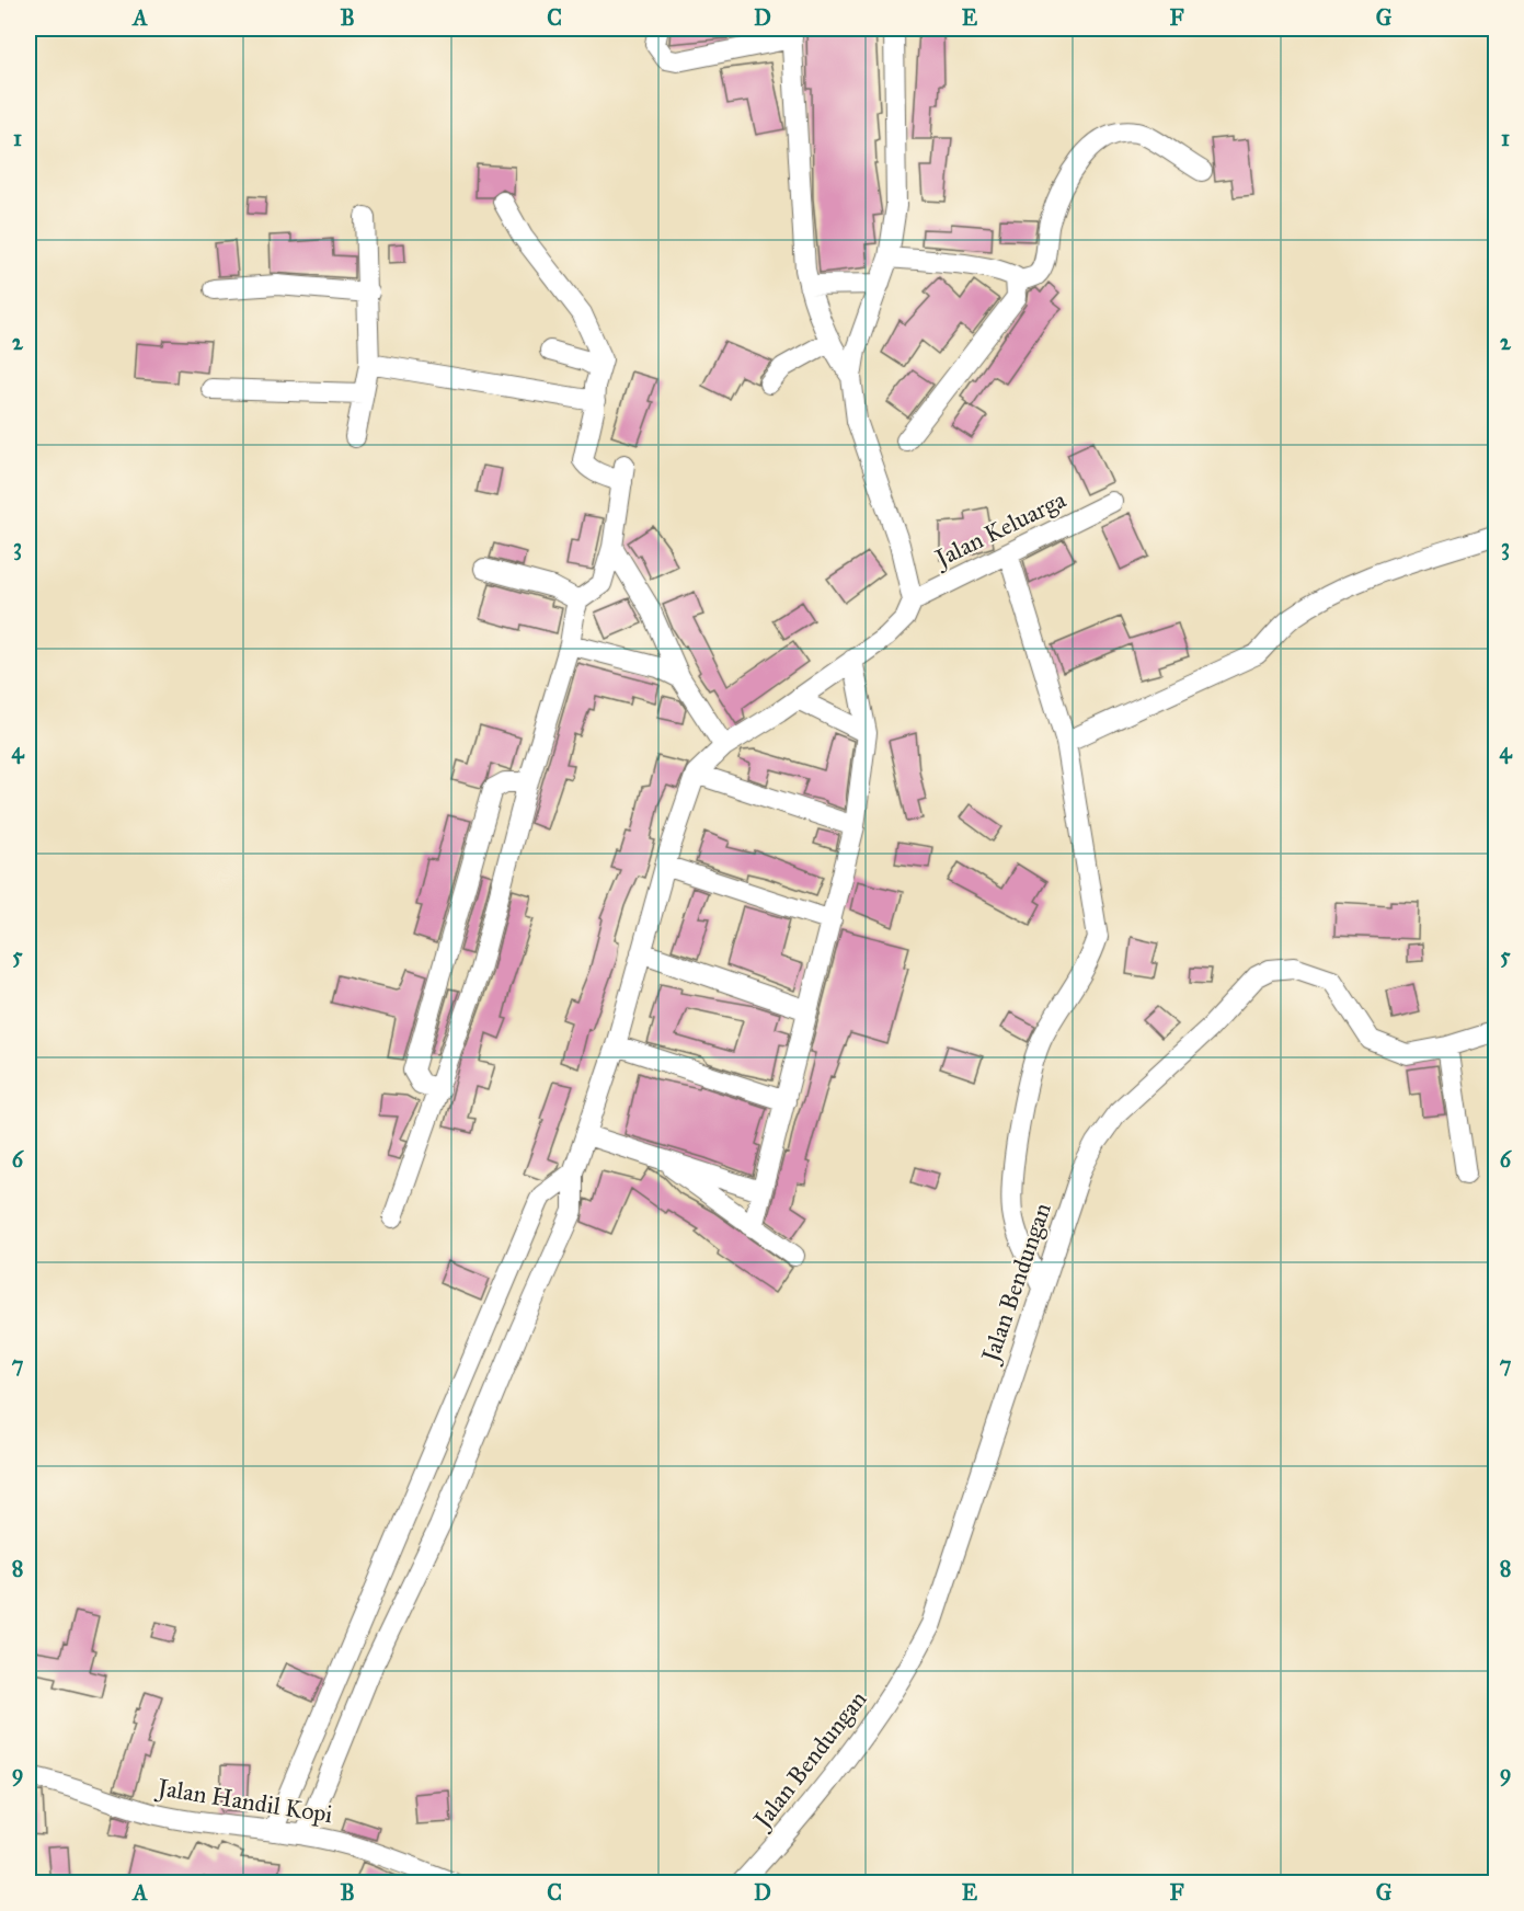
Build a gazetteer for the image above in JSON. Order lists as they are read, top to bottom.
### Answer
{
  "streets": {
    "street": ["Jalan Keluarga", "Jalan Bendungan", "Jalan Handil Kopi"]
  },
  "grid": {
    "columns": [
      "A",
      "B",
      "C",
      "D",
      "E",
      "F",
      "G"
    ],
    "rows": [
      "1",
      "2",
      "3",
      "4",
      "5",
      "6",
      "7",
      "8",
      "9"
    ]
  }
}
